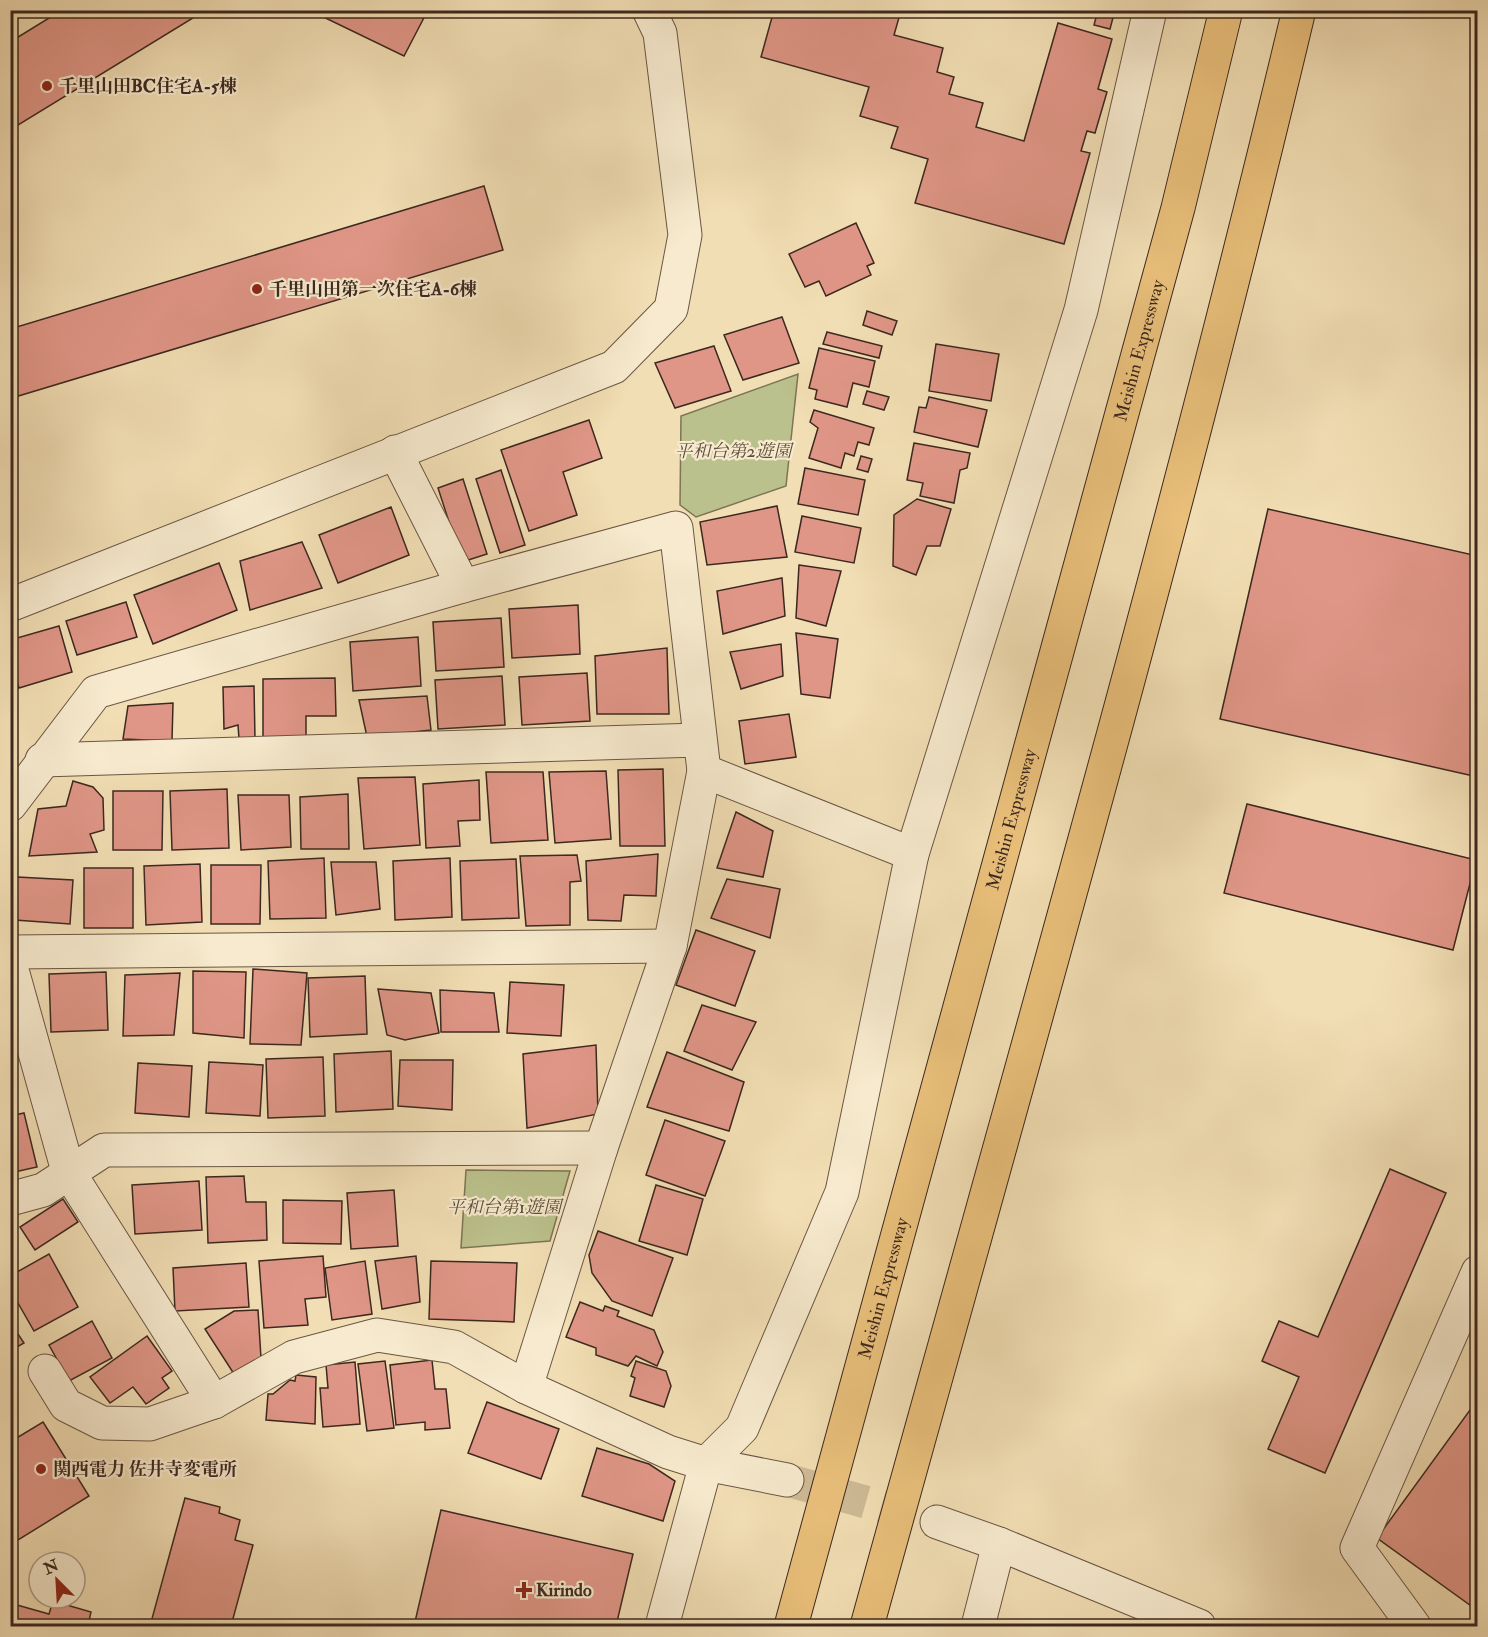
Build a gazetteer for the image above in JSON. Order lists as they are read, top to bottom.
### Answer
{
  "streets": {
    "highway": ["Meishin Expressway"]
  },
  "parks": ["平和台第2遊園", "平和台第1遊園"],
  "places": {
    "other": ["千里山田BC住宅A-5棟", "千里山田第一次住宅A-6棟", "関西電力 佐井寺変電所"],
    "health": ["Kirindo"]
  },
  "north": "top left"
}
